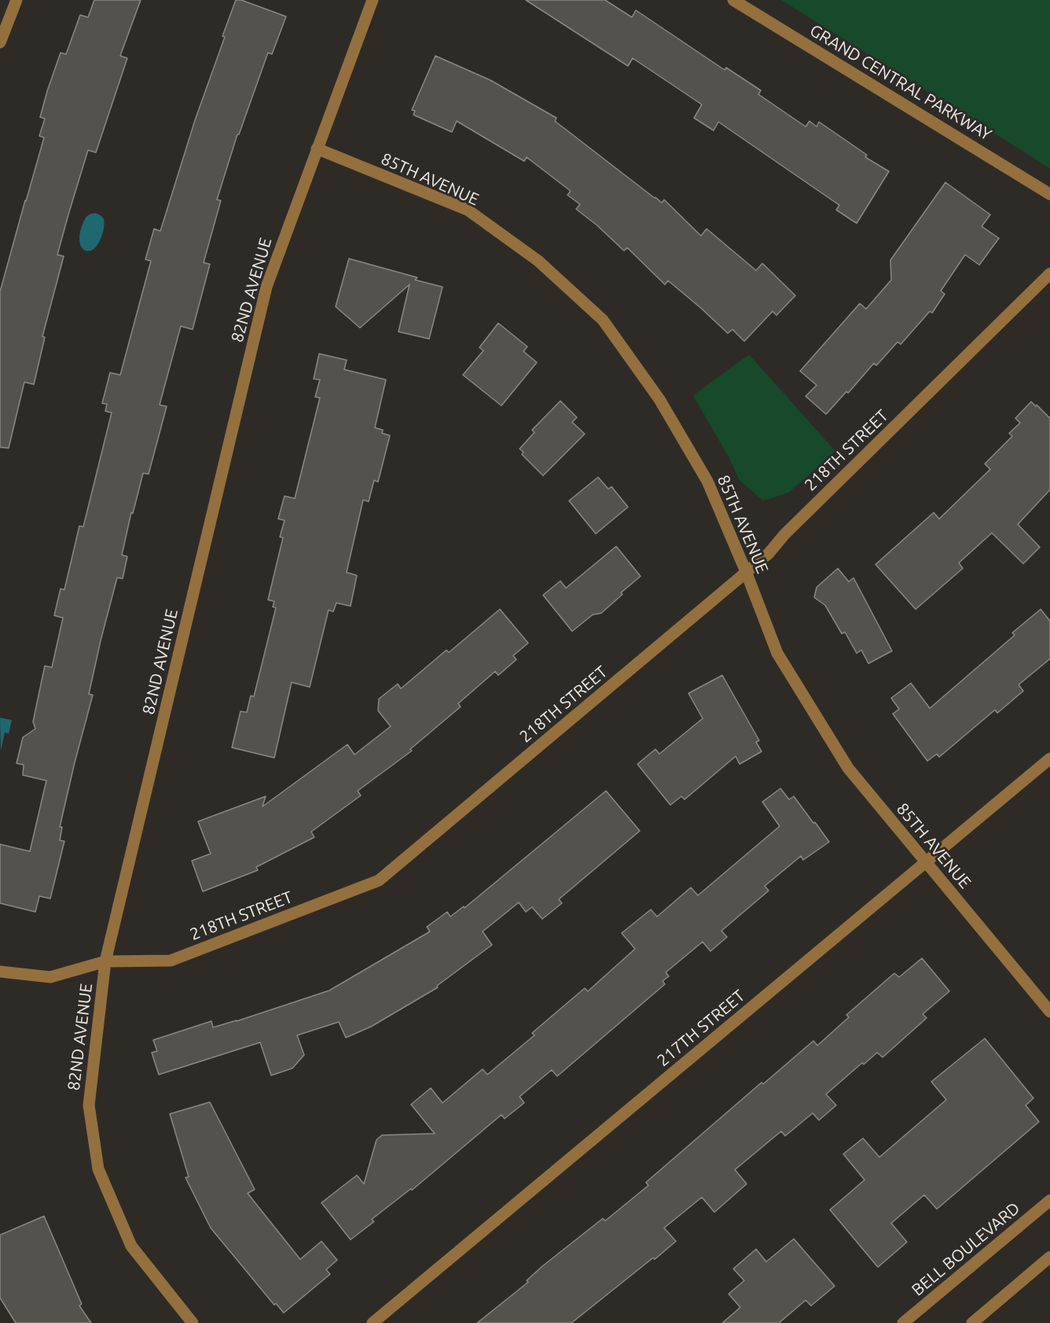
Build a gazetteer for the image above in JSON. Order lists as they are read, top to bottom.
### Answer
{
  "streets": {
    "street": [
      "GRAND CENTRAL PARKWAY",
      "85TH AVENUE",
      "82ND AVENUE",
      "218TH STREET",
      "217TH STREET",
      "BELL BOULEVARD"
    ]
  },
  "crossings": [
    ["85TH AVENUE", "82ND AVENUE"],
    ["85TH AVENUE", "218TH STREET"],
    ["85TH AVENUE", "217TH STREET"],
    ["82ND AVENUE", "218TH STREET"]
  ]
}
